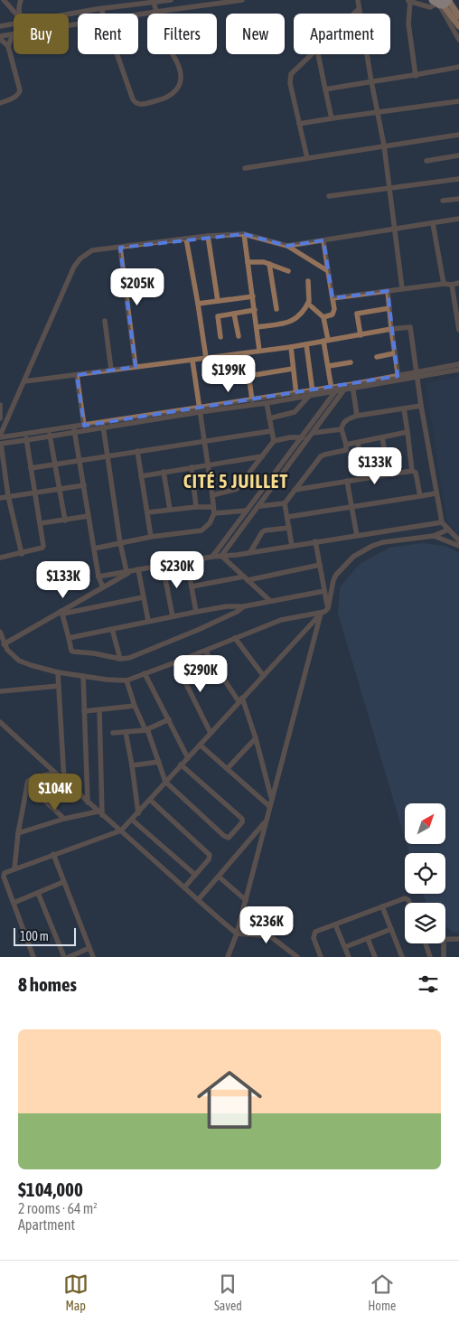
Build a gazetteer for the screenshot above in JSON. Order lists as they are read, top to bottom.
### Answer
{
  "districts": ["CITÉ 5 JUILLET"],
  "scale_bar": "100 m",
  "north": "top right",
  "page": {
    "chip": [
      "Buy",
      "Rent",
      "Filters",
      "New",
      "Apartment"
    ],
    "price": [
      "$205K",
      "$199K",
      "$133K",
      "$230K",
      "$133K",
      "$290K",
      "$104K",
      "$236K"
    ],
    "scale": "100 m",
    "heading": "8 homes",
    "list": [
      {
        "name": "$104,000",
        "note": "2 rooms · 64 m² · Apartment"
      }
    ],
    "tabs": ["Map", "Saved", "Home"]
  }
}
